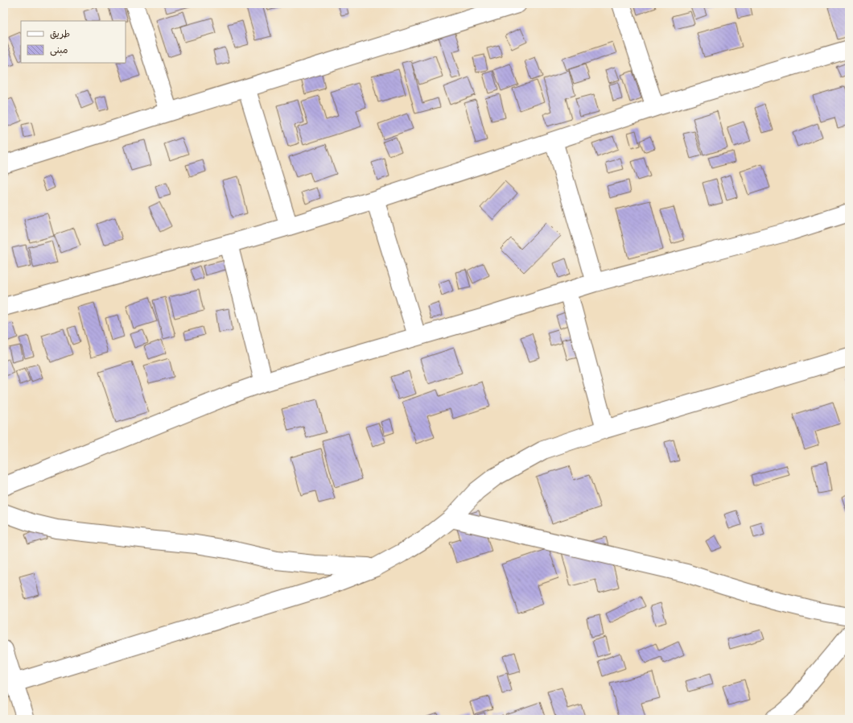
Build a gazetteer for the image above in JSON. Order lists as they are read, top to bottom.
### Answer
{
  "legend": ["طريق", "مبنى"]
}
